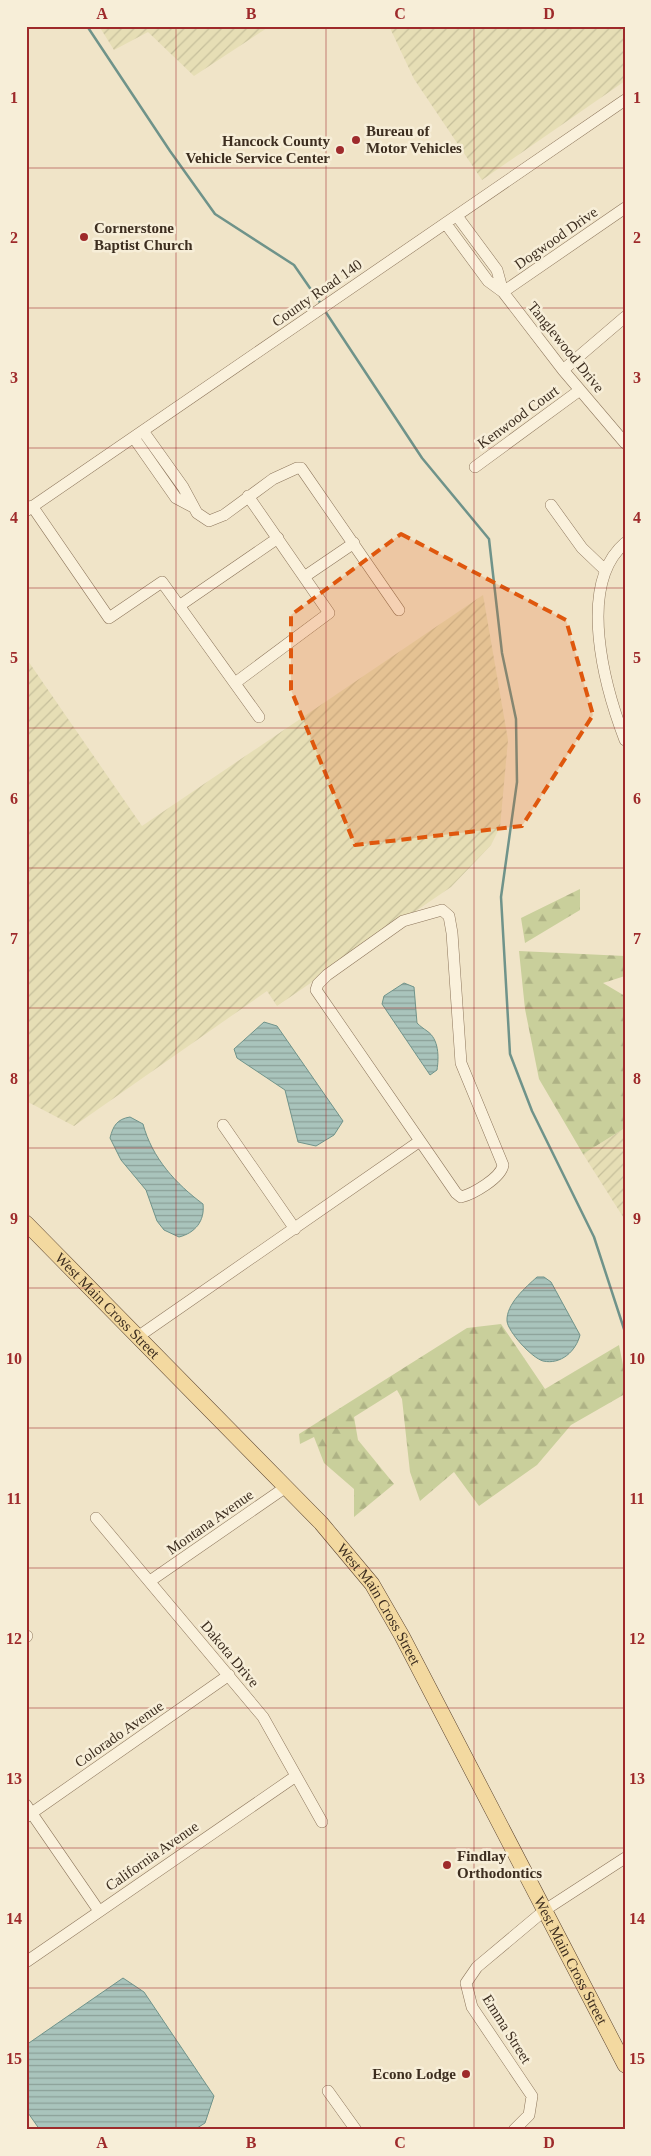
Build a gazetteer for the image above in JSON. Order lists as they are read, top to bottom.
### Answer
{
  "streets": {
    "main road": ["West Main Cross Street"],
    "street": [
      "Dogwood Drive",
      "County Road 140",
      "Tanglewood Drive",
      "Kenwood Court",
      "Montana Avenue",
      "Dakota Drive",
      "Colorado Avenue",
      "California Avenue",
      "Emma Street"
    ]
  },
  "crossings": [
    ["Dogwood Drive", "Tanglewood Drive"],
    ["County Road 140", "Tanglewood Drive"],
    ["Tanglewood Drive", "Kenwood Court"],
    ["West Main Cross Street", "Montana Avenue"],
    ["West Main Cross Street", "Emma Street"],
    ["Montana Avenue", "Dakota Drive"],
    ["Dakota Drive", "Colorado Avenue"],
    ["Dakota Drive", "California Avenue"]
  ],
  "places": [
    "Bureau of Motor Vehicles",
    "Hancock County Vehicle Service Center",
    "Cornerstone Baptist Church",
    "Findlay Orthodontics",
    "Econo Lodge"
  ],
  "grid": {
    "columns": [
      "A",
      "B",
      "C",
      "D"
    ],
    "rows": [
      "1",
      "2",
      "3",
      "4",
      "5",
      "6",
      "7",
      "8",
      "9",
      "10",
      "11",
      "12",
      "13",
      "14",
      "15"
    ]
  }
}
